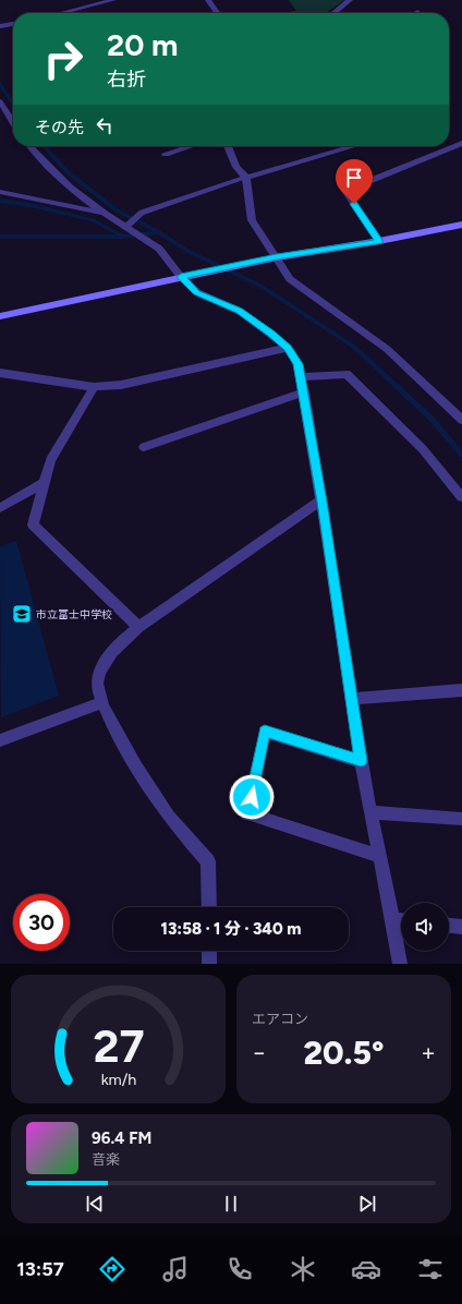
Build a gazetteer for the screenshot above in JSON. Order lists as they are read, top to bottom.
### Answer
{
  "places": {
    "school or university": ["市立富士中学校"]
  },
  "page": {
    "turn": ["20 m", "右折"],
    "then": "その先",
    "limit": "30",
    "trip": "13:58 · 1 分 · 340 m",
    "tile": "エアコン",
    "heat": ["−", "20.5°", "+"],
    "song": ["96.4 FM", "音楽"],
    "tabs": "13:57",
    "gauge": ["27", "km/h"]
  }
}
